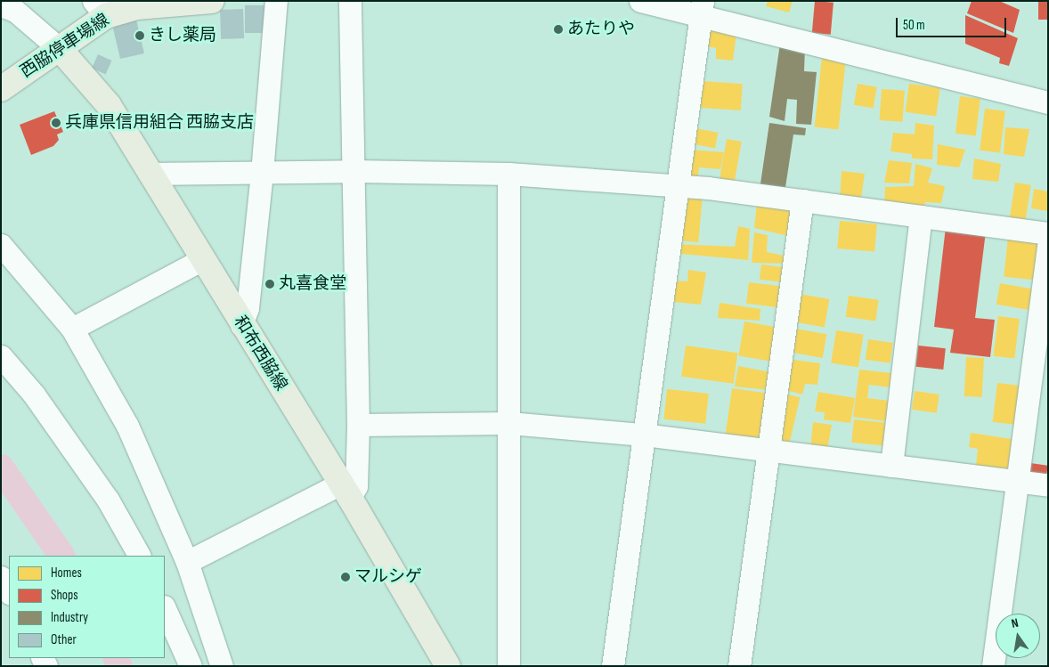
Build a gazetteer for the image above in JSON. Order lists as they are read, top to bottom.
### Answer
{
  "streets": {
    "main road": ["西脇停車場線", "和布西脇線"]
  },
  "crossings": [
    ["西脇停車場線", "和布西脇線"]
  ],
  "places": [
    "あたりや",
    "きし薬局",
    "兵庫県信用組合 西脇支店",
    "丸喜食堂",
    "マルシゲ"
  ],
  "legend": [
    "Homes",
    "Shops",
    "Industry",
    "Other"
  ],
  "scale_bar": "50 m",
  "north": "top"
}
